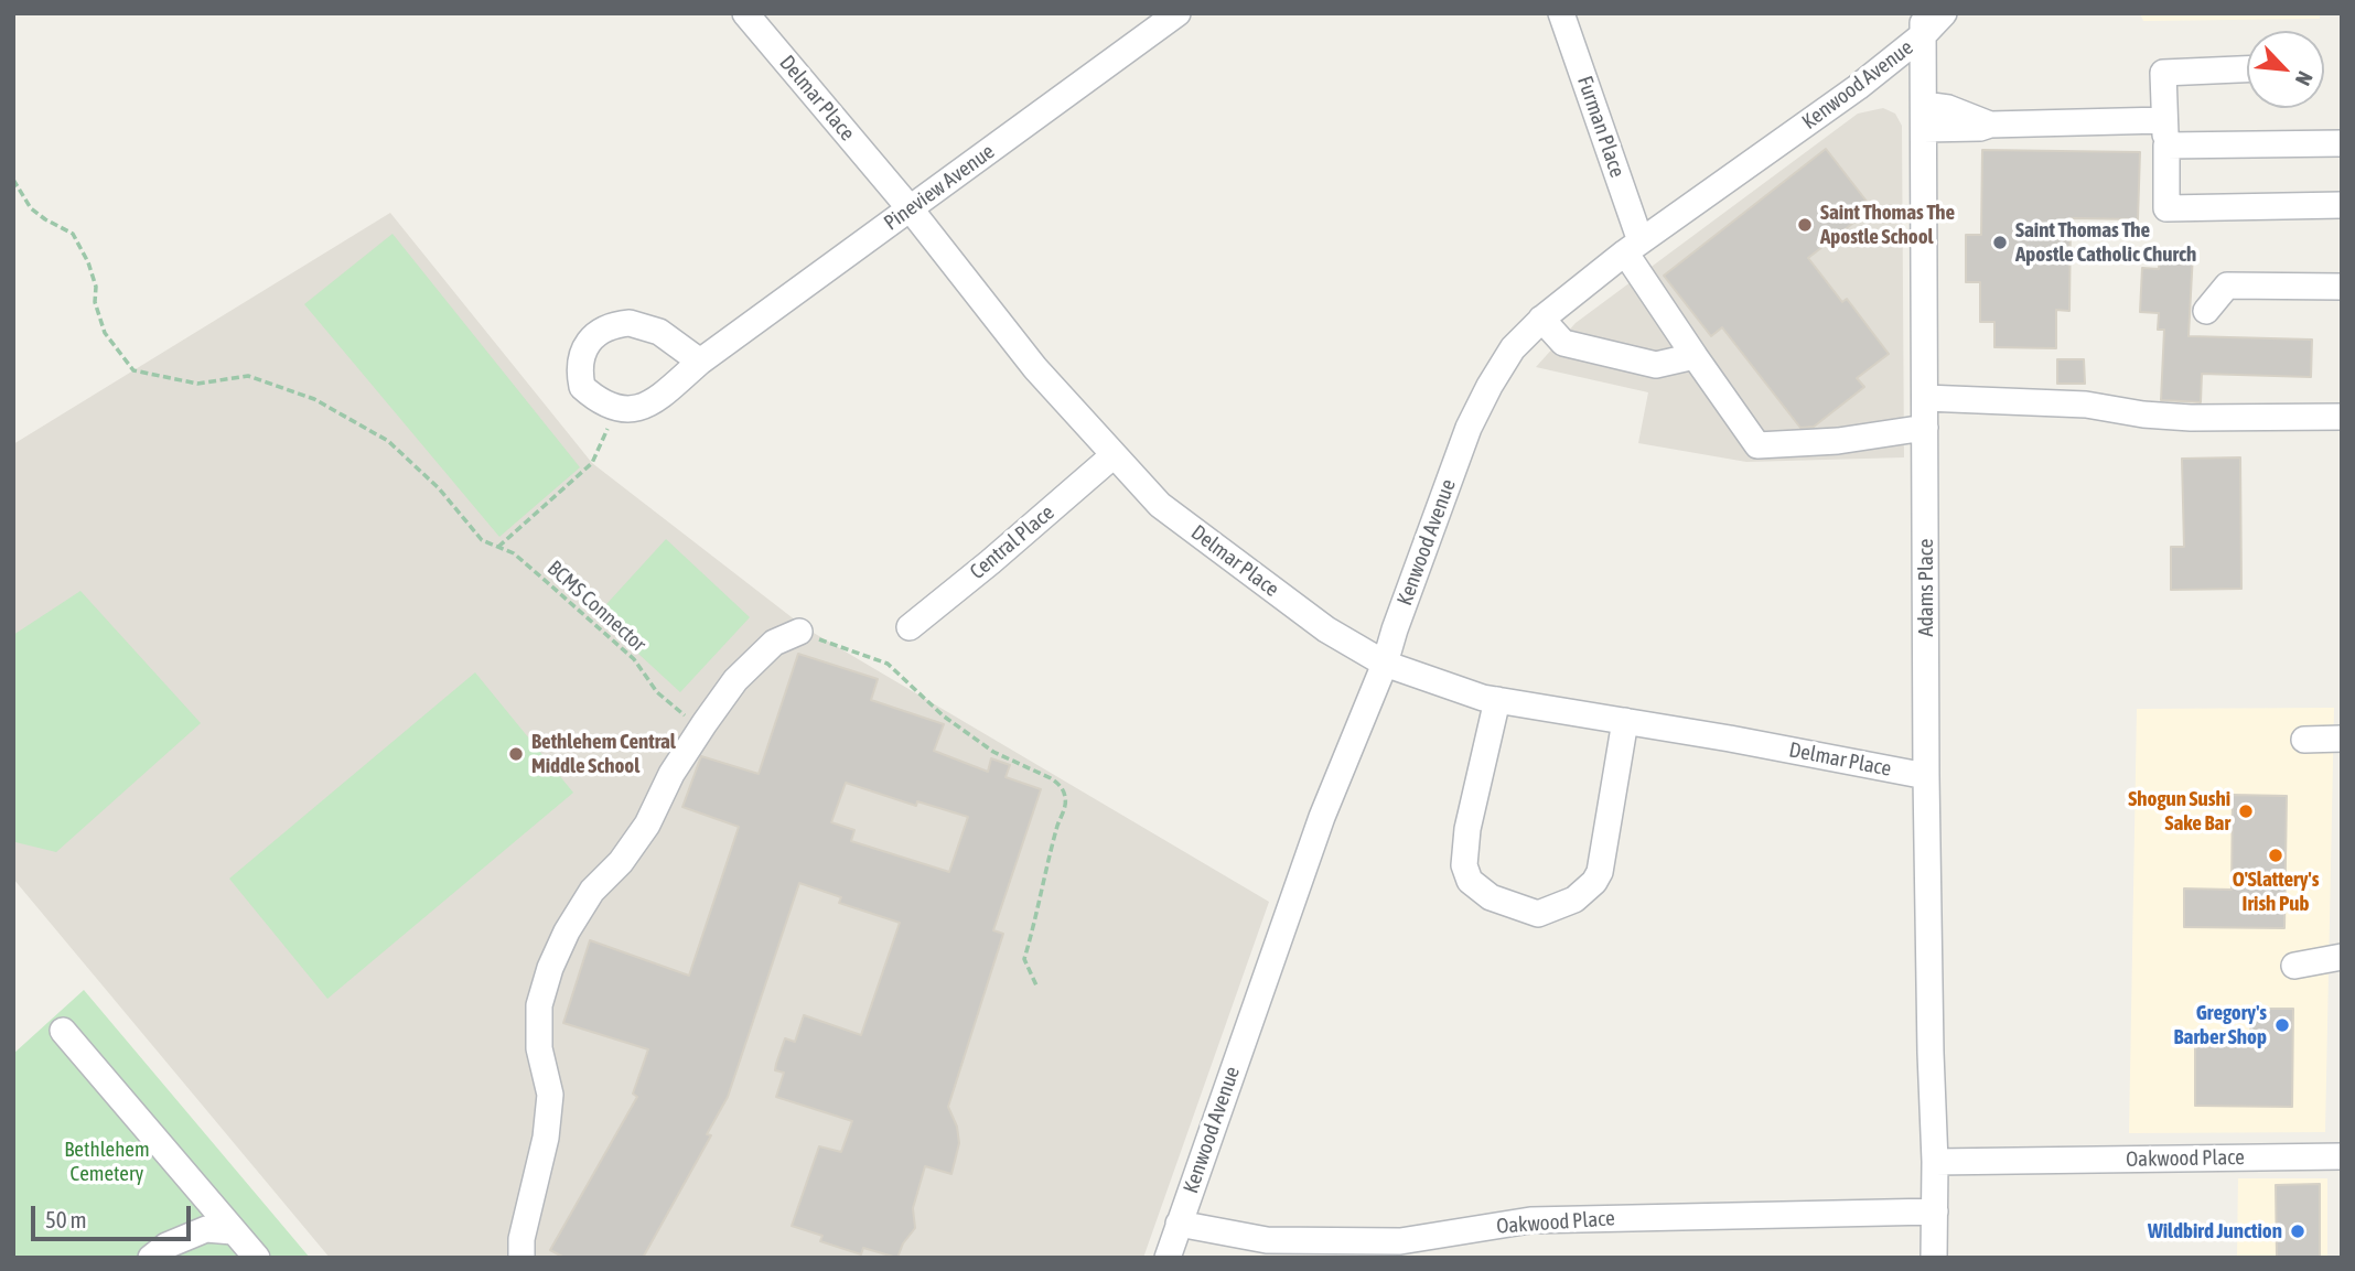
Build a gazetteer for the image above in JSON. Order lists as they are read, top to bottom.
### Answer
{
  "streets": {
    "street": [
      "Kenwood Avenue",
      "Delmar Place",
      "Furman Place",
      "Pineview Avenue",
      "Central Place",
      "Adams Place",
      "Oakwood Place"
    ],
    "path": ["BCMS Connector"]
  },
  "crossings": [
    ["Kenwood Avenue", "Delmar Place"],
    ["Kenwood Avenue", "Furman Place"],
    ["Kenwood Avenue", "Adams Place"],
    ["Kenwood Avenue", "Oakwood Place"],
    ["Delmar Place", "Pineview Avenue"],
    ["Delmar Place", "Central Place"],
    ["Delmar Place", "Adams Place"],
    ["Furman Place", "Adams Place"],
    ["Adams Place", "Oakwood Place"]
  ],
  "parks": ["Bethlehem Cemetery"],
  "places": [
    "Saint Thomas The Apostle School",
    "Saint Thomas The Apostle Catholic Church",
    "Bethlehem Central Middle School",
    "Shogun Sushi Sake Bar",
    "O'Slattery's Irish Pub",
    "Gregory's Barber Shop",
    "Wildbird Junction"
  ],
  "scale_bar": "50 m",
  "north": "bottom right"
}
